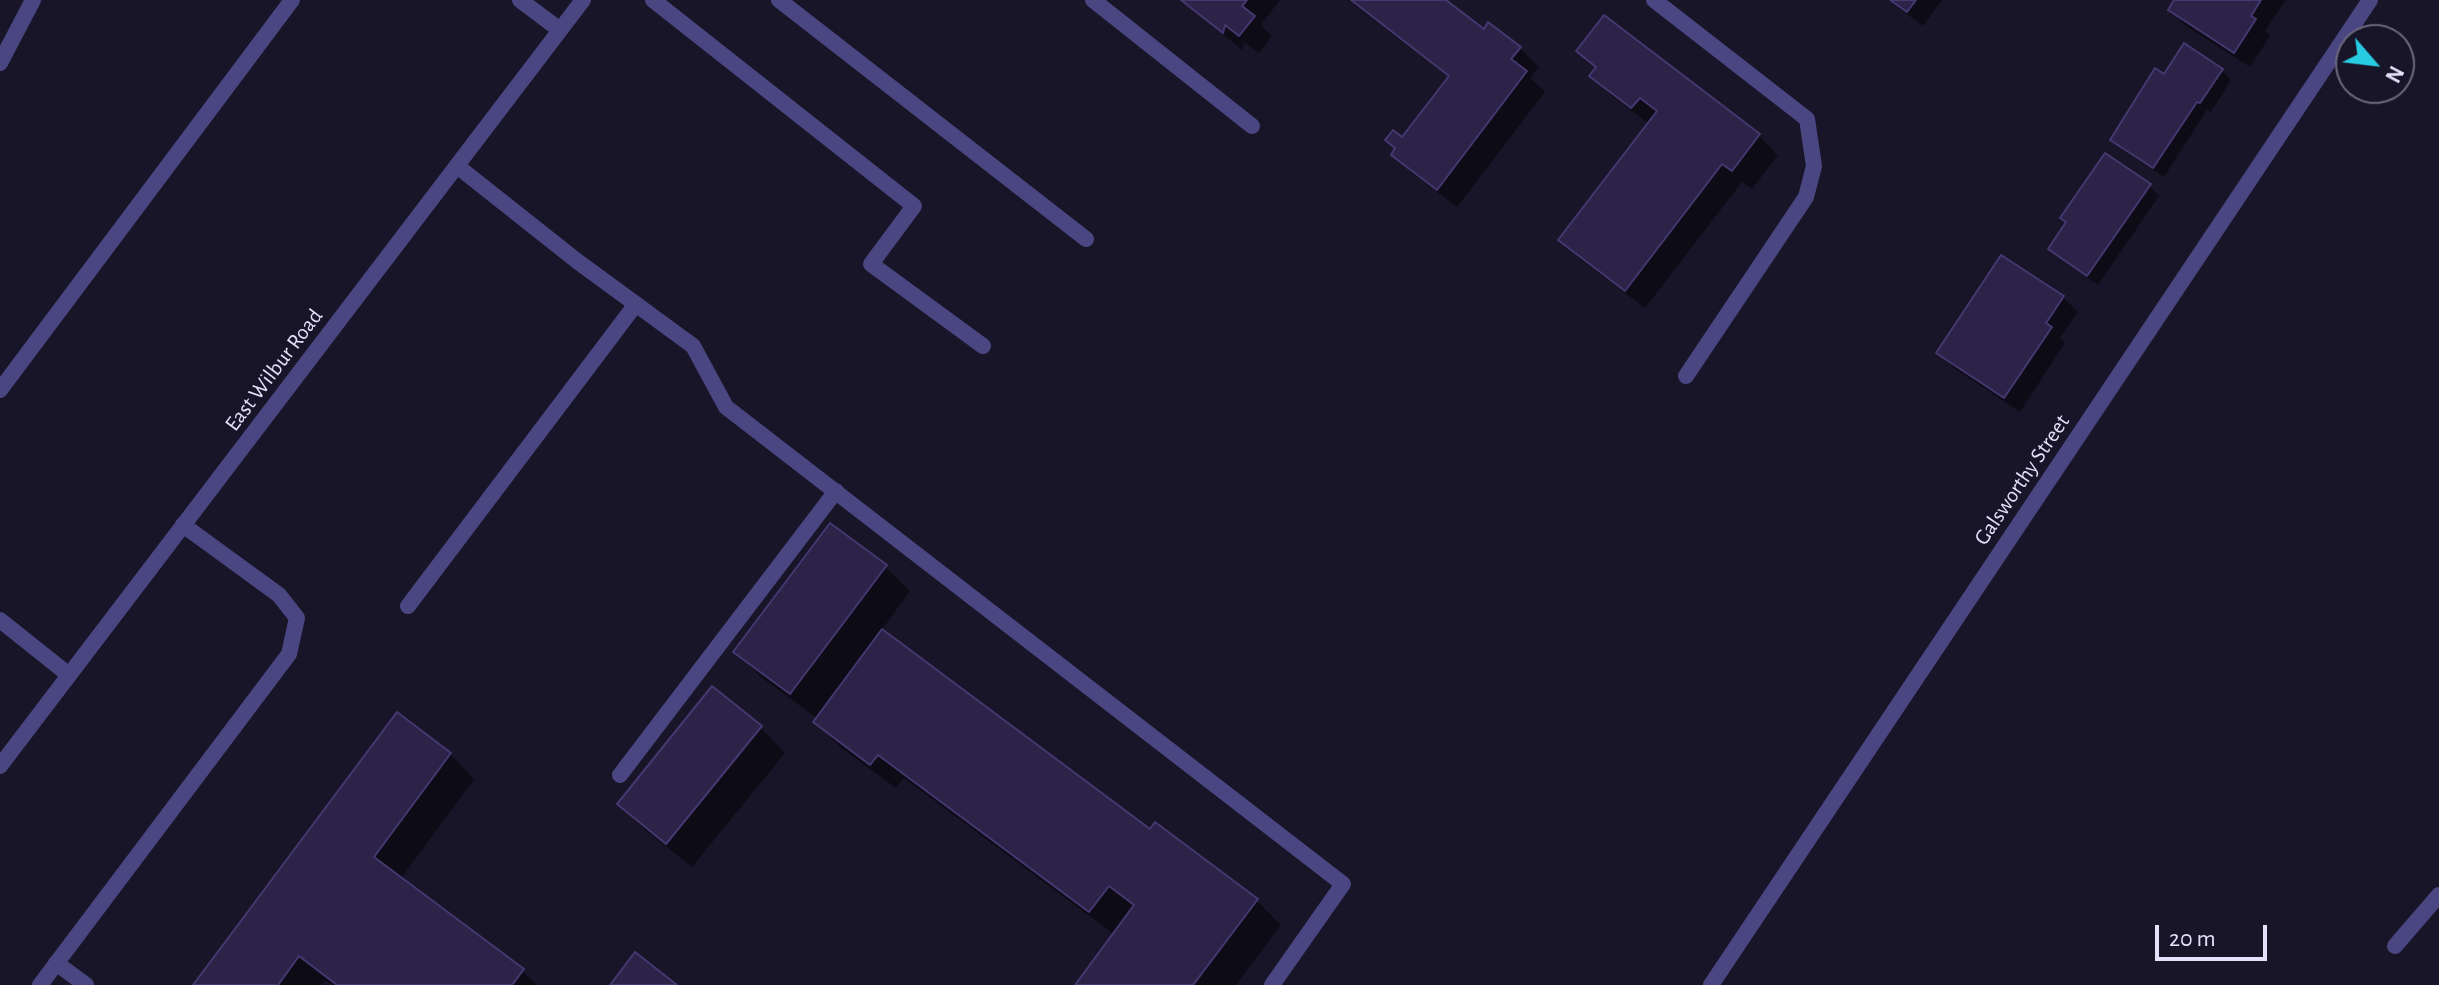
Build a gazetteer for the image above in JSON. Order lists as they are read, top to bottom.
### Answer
{
  "streets": {
    "street": ["East Wilbur Road", "Galsworthy Street"]
  },
  "scale_bar": "20 m",
  "north": "bottom right"
}
